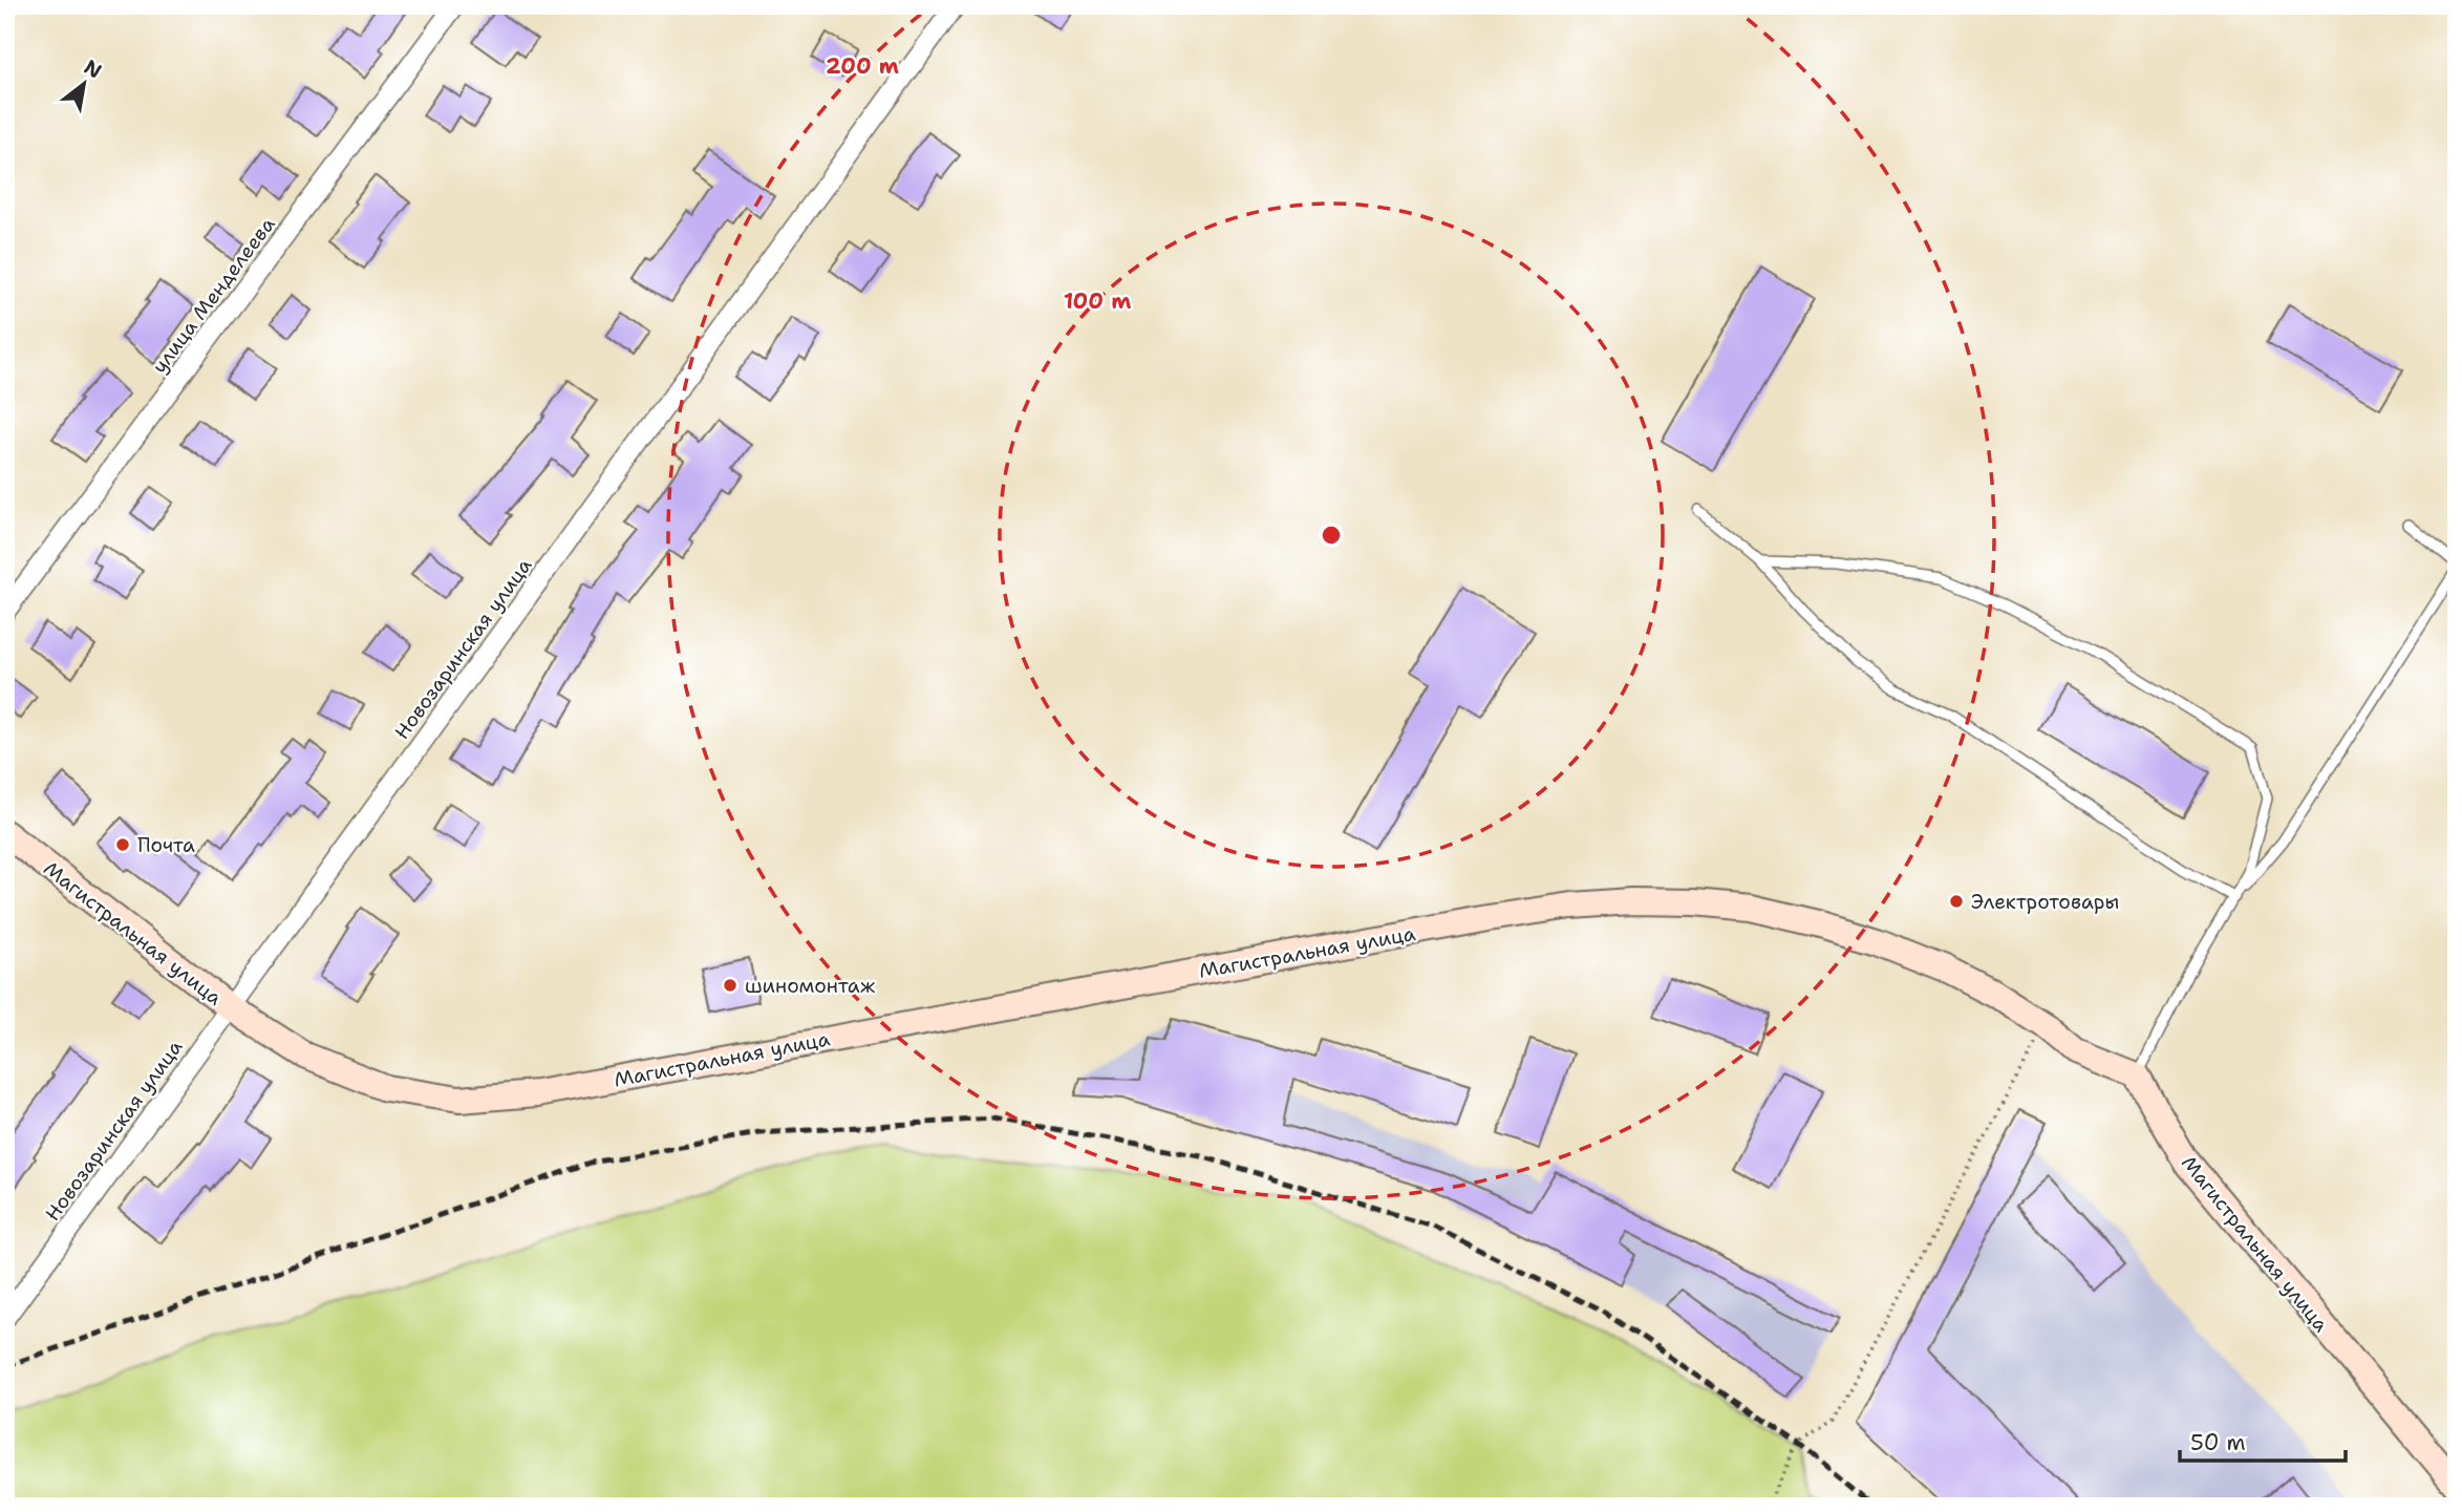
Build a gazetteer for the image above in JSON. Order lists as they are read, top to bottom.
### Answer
{
  "streets": {
    "main road": ["Магистральная улица"],
    "street": ["улица Менделеева", "Новозаринская улица"]
  },
  "crossings": [
    ["Новозаринская улица", "Магистральная улица"]
  ],
  "places": ["Почта", "Электротовары", "шиномонтаж"],
  "scale_bar": "50 m",
  "north": "top right",
  "rings": ["200 m", "100 m"]
}
